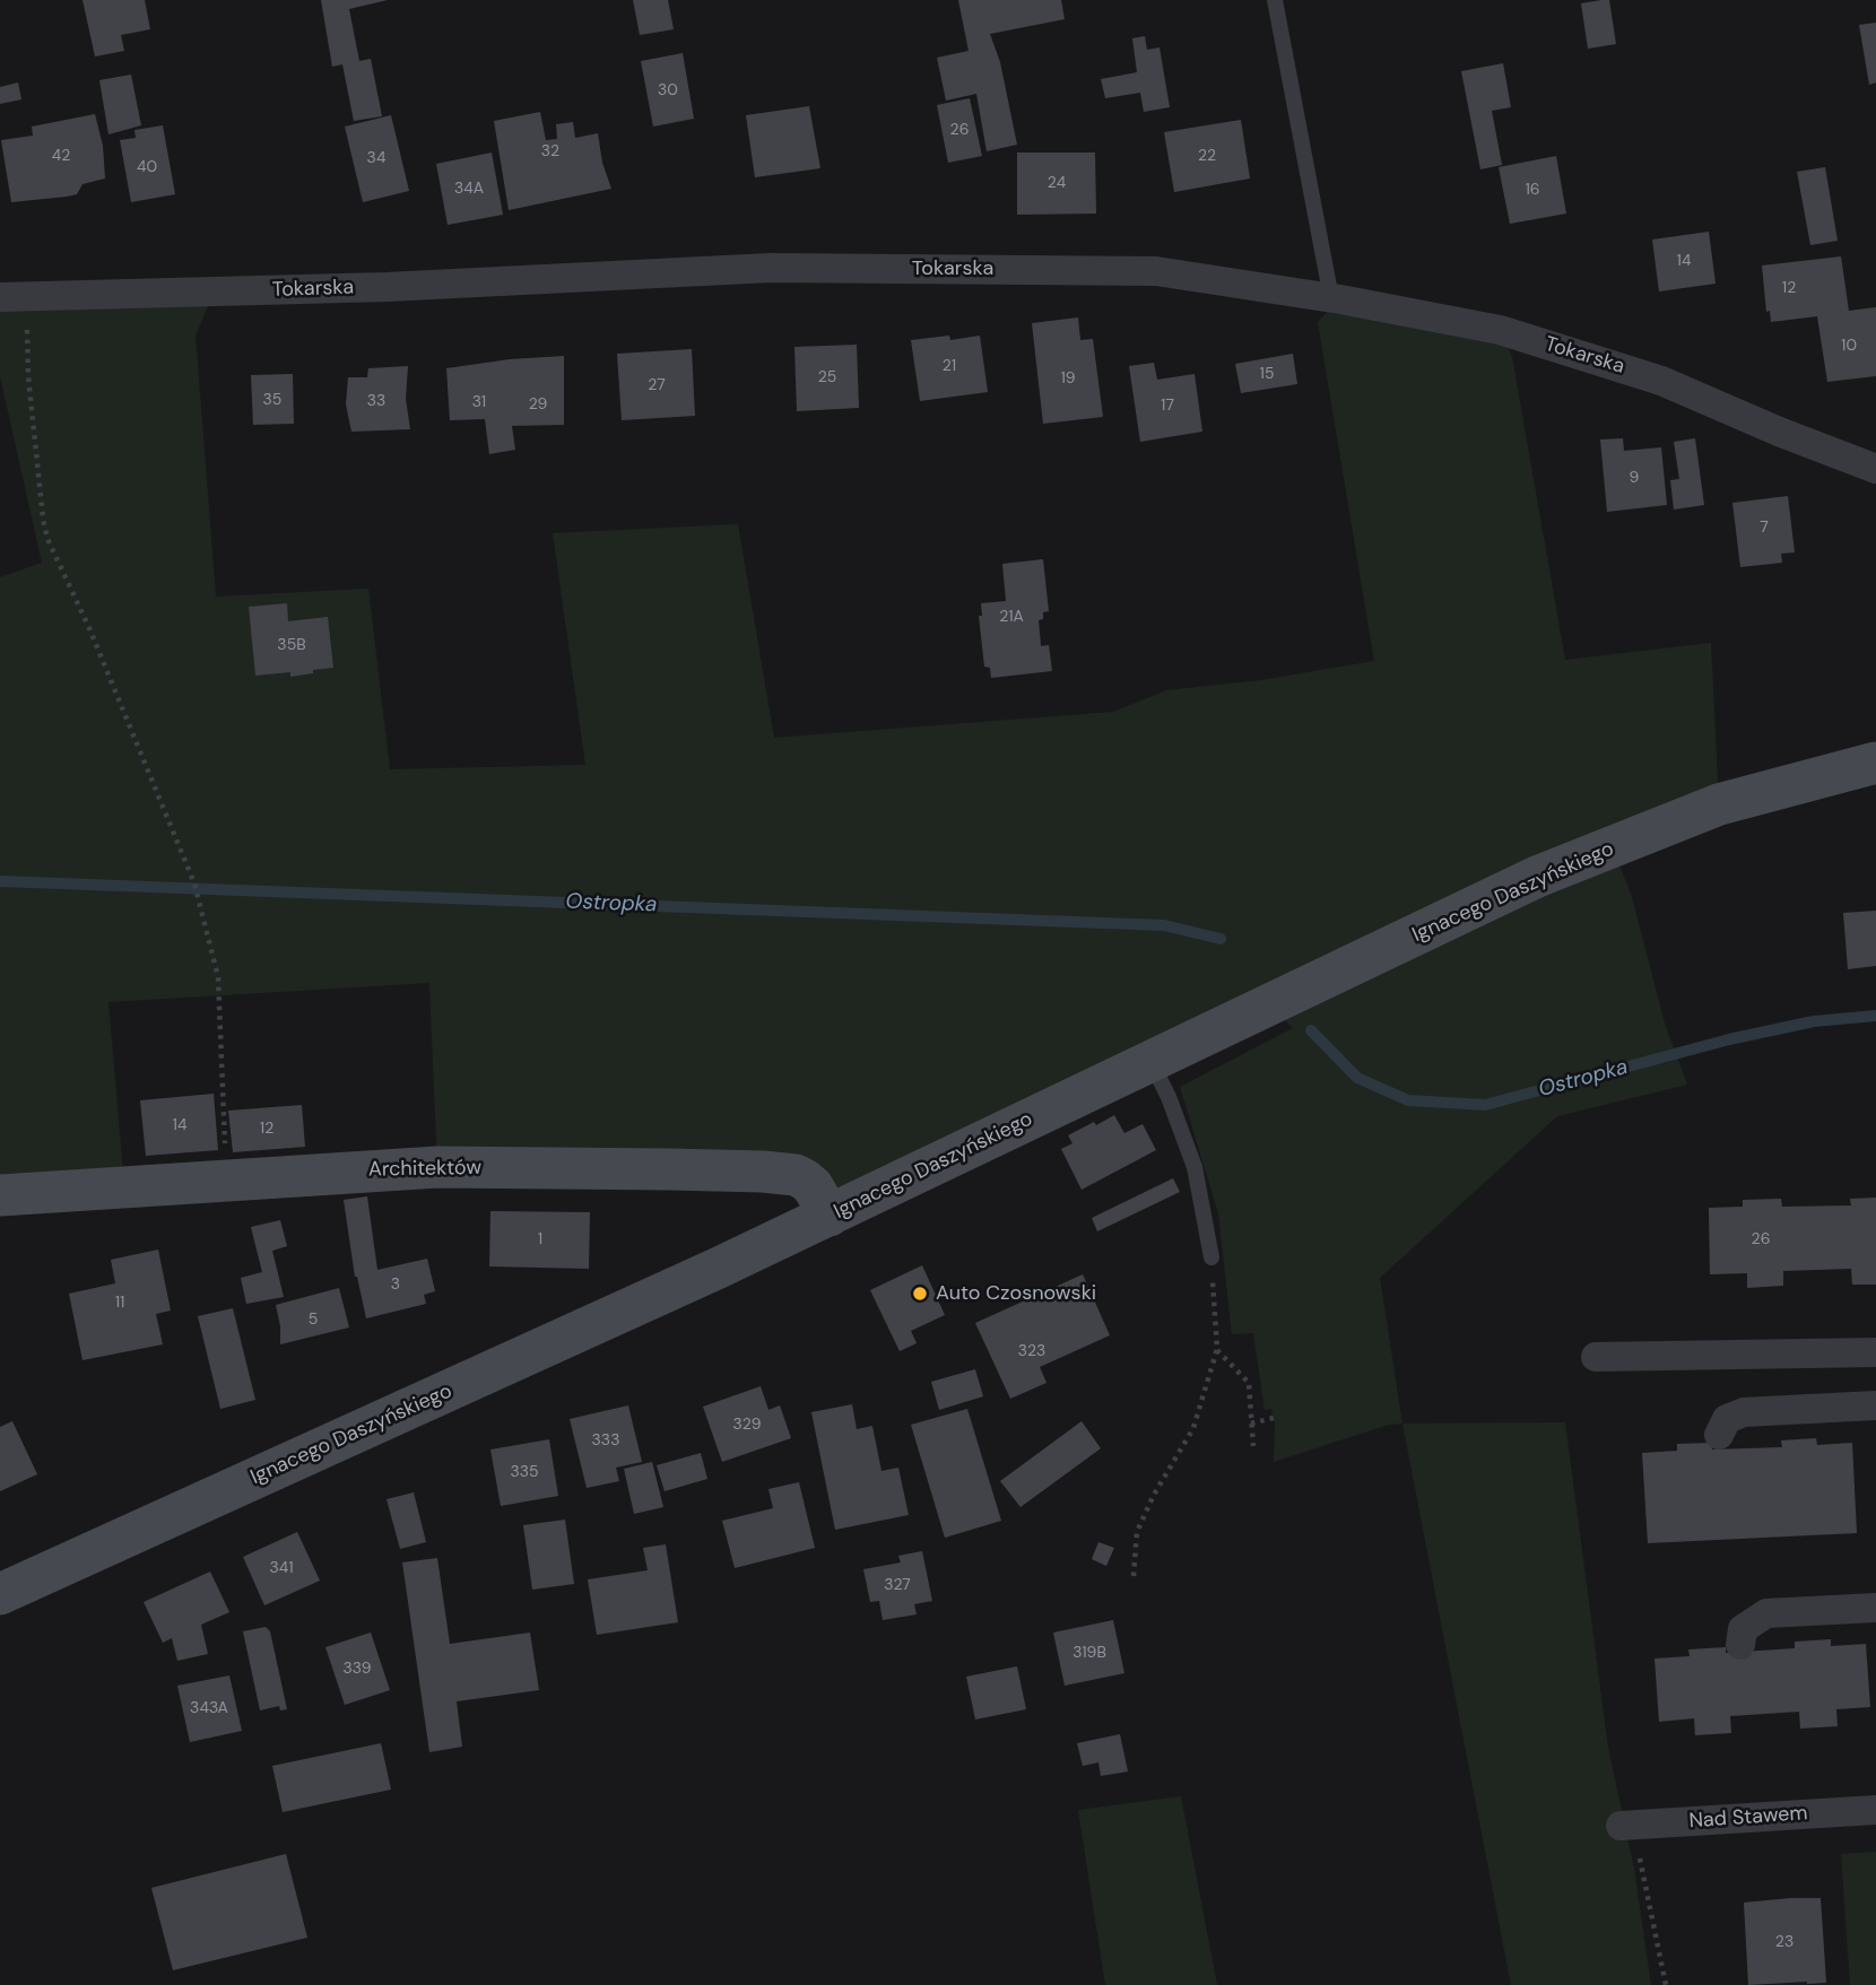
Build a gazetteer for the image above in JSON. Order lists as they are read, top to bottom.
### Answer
{
  "streets": {
    "main road": ["Ignacego Daszyńskiego", "Architektów"],
    "street": ["Tokarska", "Nad Stawem"]
  },
  "crossings": [
    ["Ignacego Daszyńskiego", "Architektów"]
  ],
  "water": ["Ostropka"],
  "places": ["Auto Czosnowski"],
  "house_numbers": [
    "30",
    "26",
    "32",
    "42",
    "22",
    "34",
    "40",
    "24",
    "34A",
    "16",
    "14",
    "12",
    "10",
    "21",
    "15",
    "25",
    "19",
    "27",
    "35",
    "33",
    "31",
    "29",
    "17",
    "9",
    "7",
    "21A",
    "35B",
    "14",
    "12",
    "1",
    "26",
    "3",
    "11",
    "5",
    "323",
    "329",
    "333",
    "335",
    "341",
    "327",
    "319B",
    "339",
    "343A",
    "23"
  ]
}
